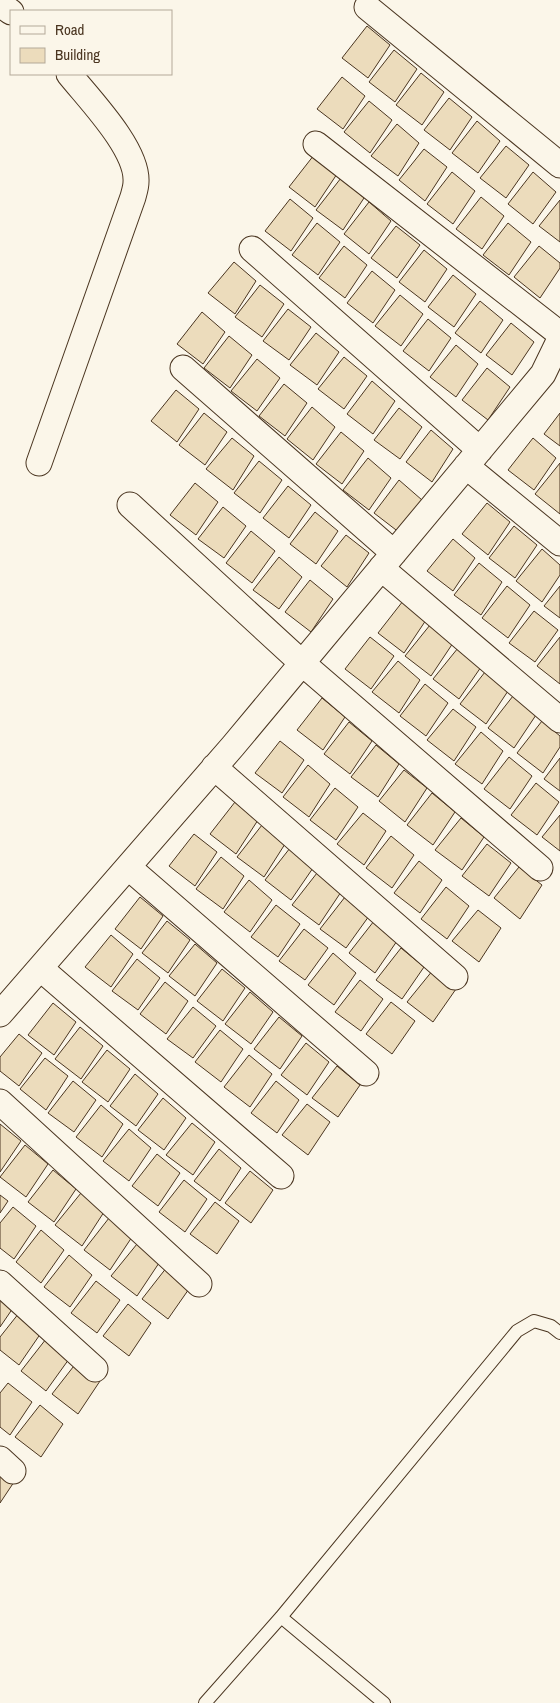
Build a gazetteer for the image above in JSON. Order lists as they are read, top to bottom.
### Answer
{
  "legend": ["Road", "Building"]
}
